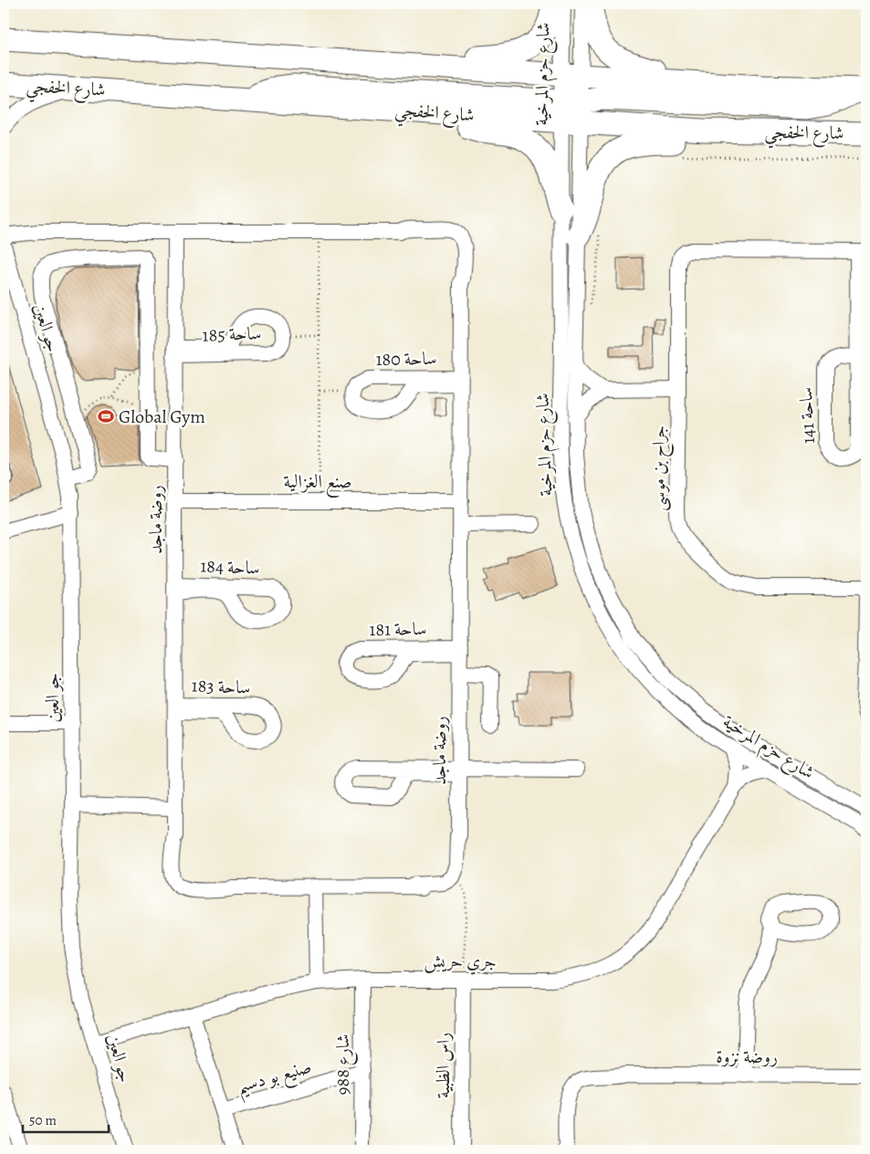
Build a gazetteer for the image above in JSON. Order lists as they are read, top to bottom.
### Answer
{
  "streets": {
    "highway": ["شارع الخفجي"],
    "street": [
      "شارع حزم المرخية",
      "جو العين",
      "ساحة 185",
      "ساحة 180",
      "ساحة 141",
      "جراح بن موسى",
      "صنع الغزالية",
      "روضة ماجد",
      "ساحة 184",
      "ساحة 181",
      "ساحة 183",
      "جري حريش",
      "روضة نزوة",
      "شارع 988",
      "راس الظبية",
      "صنيع بو دسيم"
    ]
  },
  "crossings": [
    ["شارع حزم المرخية", "شارع الخفجي"],
    ["شارع حزم المرخية", "جري حريش"],
    ["جو العين", "جري حريش"],
    ["ساحة 185", "روضة ماجد"],
    ["ساحة 180", "روضة ماجد"],
    ["ساحة 141", "جراح بن موسى"],
    ["صنع الغزالية", "روضة ماجد"],
    ["روضة ماجد", "ساحة 184"],
    ["روضة ماجد", "ساحة 181"],
    ["روضة ماجد", "ساحة 183"],
    ["جري حريش", "شارع 988"],
    ["جري حريش", "راس الظبية"],
    ["شارع 988", "صنيع بو دسيم"]
  ],
  "places": {
    "sports": ["Global Gym"]
  },
  "scale_bar": "50 m"
}
